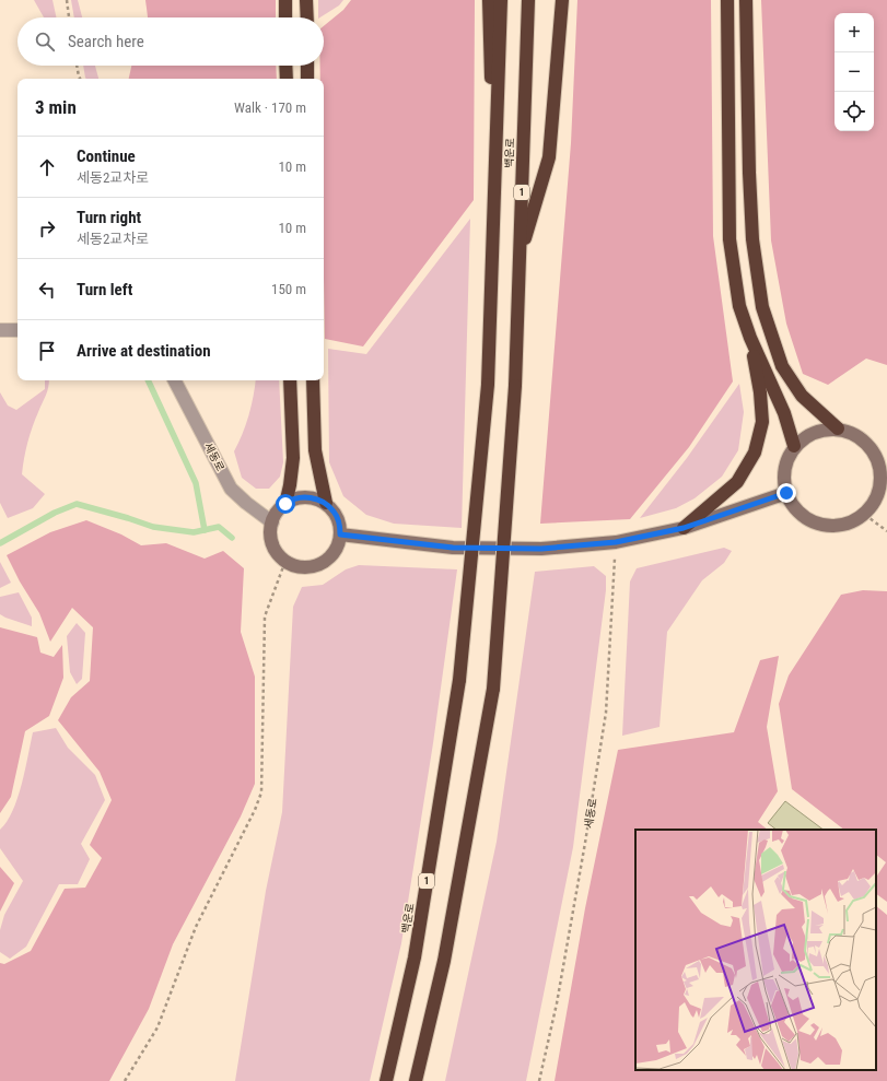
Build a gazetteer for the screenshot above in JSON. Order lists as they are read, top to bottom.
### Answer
{
  "streets": {
    "highway": ["백운로", "1"],
    "street": ["세동로"]
  },
  "page": {
    "map_buttons": ["+", "−"],
    "search": "Search here",
    "heading": ["3 min", "Walk · 170 m"],
    "list": [
      ["Continue", "세동2교차로", "10 m"],
      ["Turn right", "세동2교차로", "10 m"],
      ["Turn left", "150 m"],
      "Arrive at destination"
    ]
  }
}
